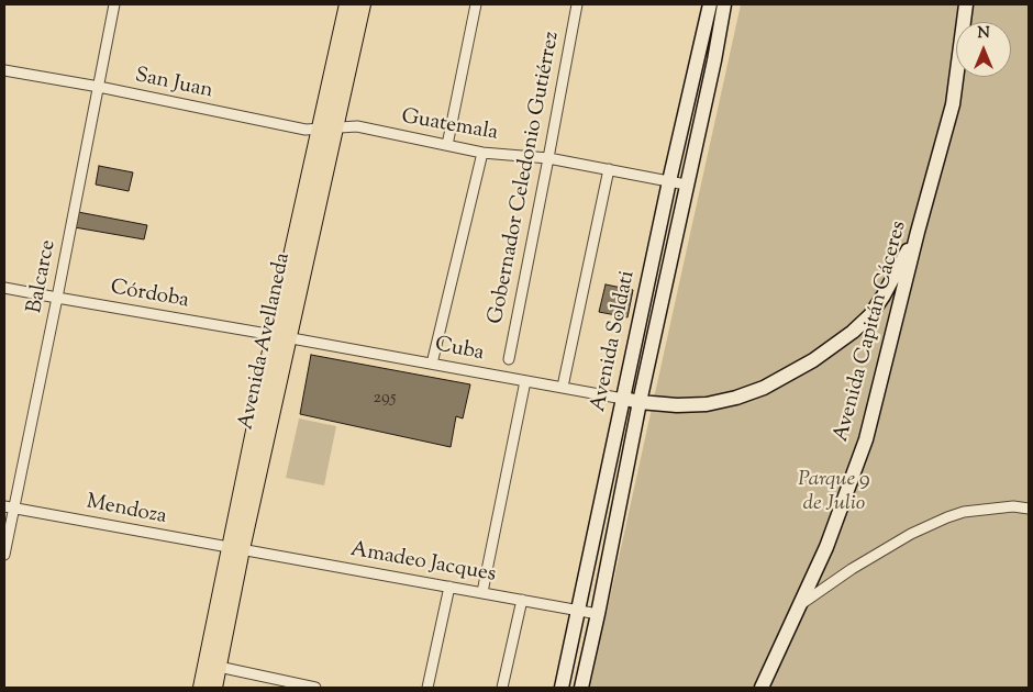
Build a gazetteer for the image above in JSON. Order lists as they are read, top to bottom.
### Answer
{
  "streets": {
    "main road": ["Avenida Capitán Cáceres", "Avenida Avellaneda", "Avenida Soldati"],
    "street": [
      "San Juan",
      "Guatemala",
      "Gobernador Celedonio Gutiérrez",
      "Balcarce",
      "Córdoba",
      "Cuba",
      "Mendoza",
      "Amadeo Jacques"
    ]
  },
  "crossings": [
    ["San Juan", "Guatemala"],
    ["San Juan", "Balcarce"],
    ["San Juan", "Avenida Avellaneda"],
    ["Guatemala", "Gobernador Celedonio Gutiérrez"],
    ["Guatemala", "Avenida Avellaneda"],
    ["Guatemala", "Avenida Soldati"],
    ["Balcarce", "Córdoba"],
    ["Balcarce", "Mendoza"],
    ["Córdoba", "Avenida Avellaneda"],
    ["Córdoba", "Cuba"],
    ["Avenida Avellaneda", "Cuba"],
    ["Avenida Avellaneda", "Mendoza"],
    ["Avenida Avellaneda", "Amadeo Jacques"],
    ["Avenida Soldati", "Cuba"],
    ["Avenida Soldati", "Amadeo Jacques"],
    ["Mendoza", "Amadeo Jacques"]
  ],
  "parks": ["Parque 9 de Julio"],
  "house_numbers": ["295"],
  "north": "top"
}
